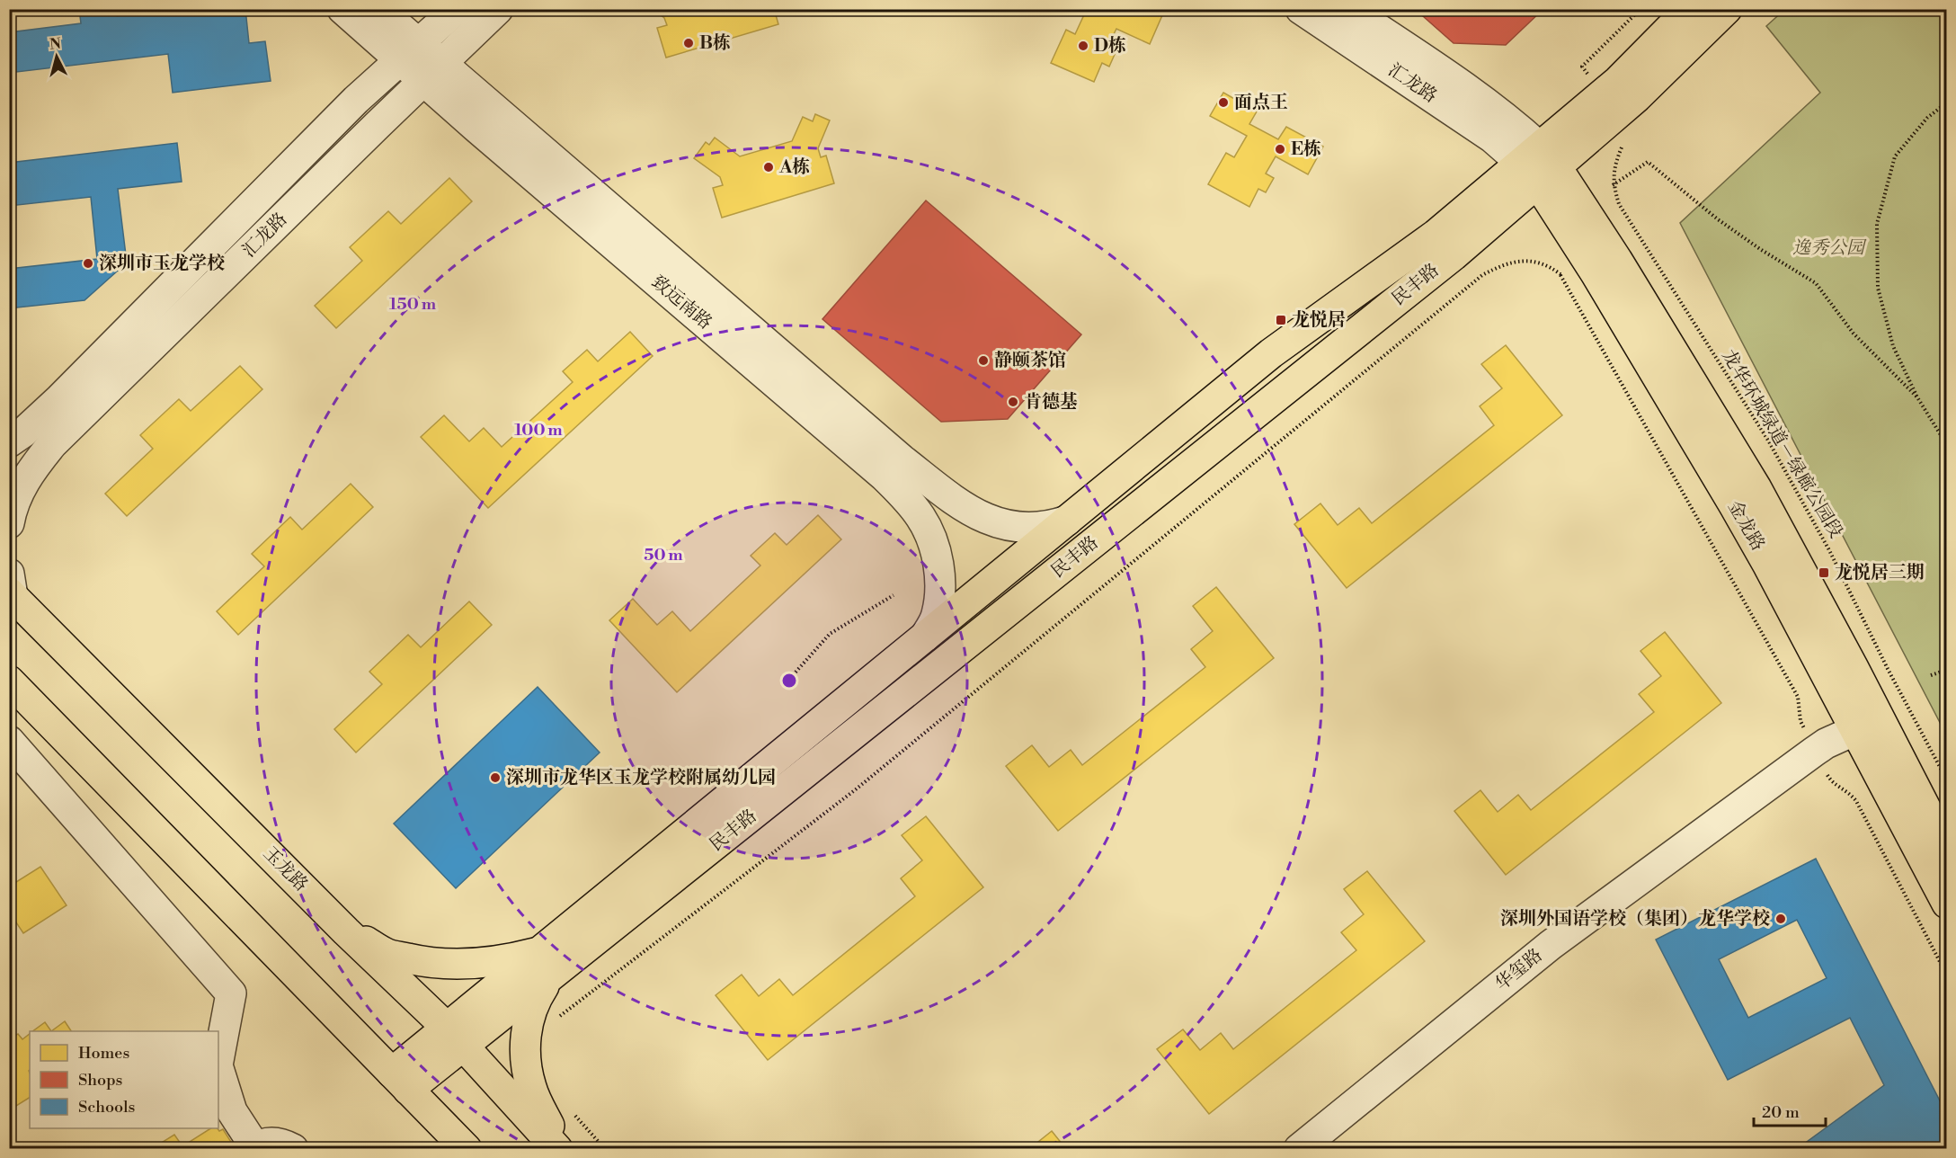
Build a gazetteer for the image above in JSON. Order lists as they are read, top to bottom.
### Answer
{
  "streets": {
    "main road": ["民丰路", "金龙路", "玉龙路"],
    "street": ["汇龙路", "致远南路", "华玺路"],
    "path": ["龙华环城绿道－绿廊公园段"]
  },
  "crossings": [
    ["汇龙路", "民丰路"],
    ["汇龙路", "致远南路"],
    ["汇龙路", "金龙路"],
    ["民丰路", "致远南路"],
    ["民丰路", "金龙路"],
    ["民丰路", "玉龙路"],
    ["金龙路", "华玺路"]
  ],
  "parks": ["逸秀公园"],
  "places": {
    "other": [
      "B栋",
      "D栋",
      "面点王",
      "E栋",
      "A栋",
      "深圳市玉龙学校",
      "静颐茶馆",
      "肯德基",
      "深圳市龙华区玉龙学校附属幼儿园",
      "深圳外国语学校（集团）龙华学校"
    ],
    "transit": ["龙悦居", "龙悦居三期"]
  },
  "legend": ["Homes", "Shops", "Schools"],
  "scale_bar": "20 m",
  "north": "top",
  "rings": ["150 m", "100 m", "50 m"]
}
